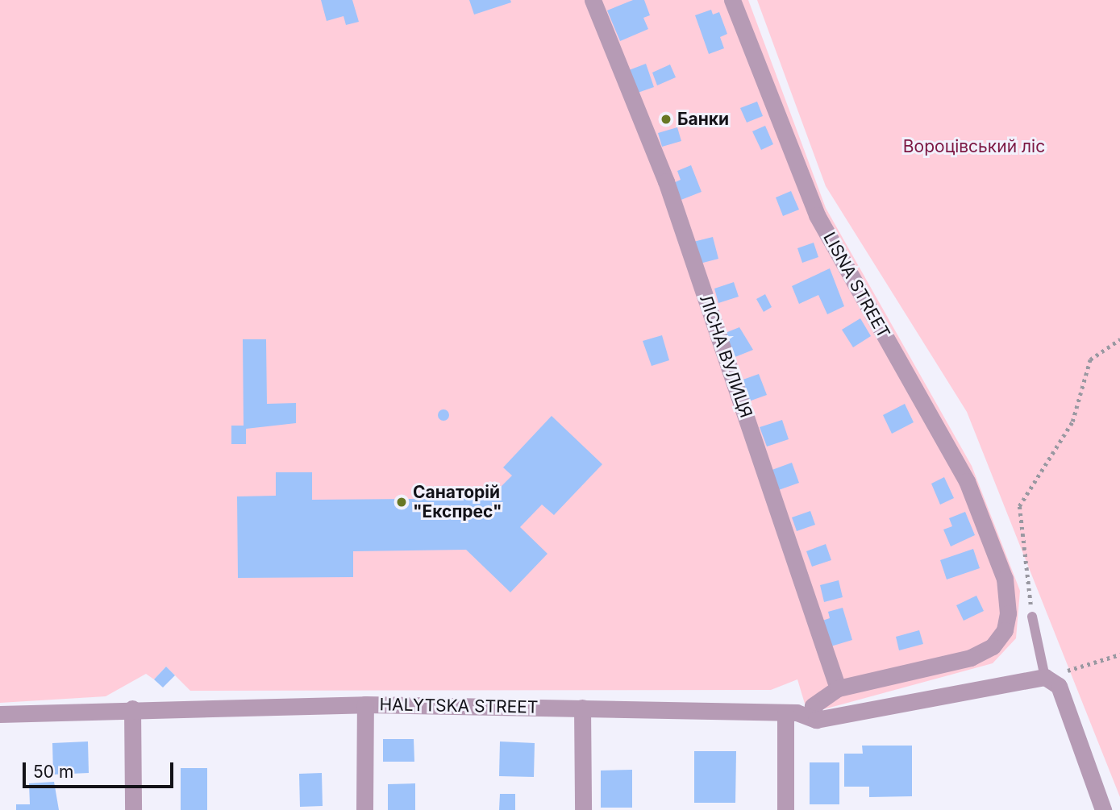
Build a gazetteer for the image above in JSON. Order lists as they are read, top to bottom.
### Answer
{
  "streets": {
    "street": ["LISNA STREET", "ЛІСНА ВУЛИЦЯ", "HALYTSKA STREET"]
  },
  "crossings": [
    ["LISNA STREET", "ЛІСНА ВУЛИЦЯ"]
  ],
  "parks": ["Вороцівський ліс"],
  "places": ["Банки", "Санаторій \"Експрес\""],
  "scale_bar": "50 m"
}
